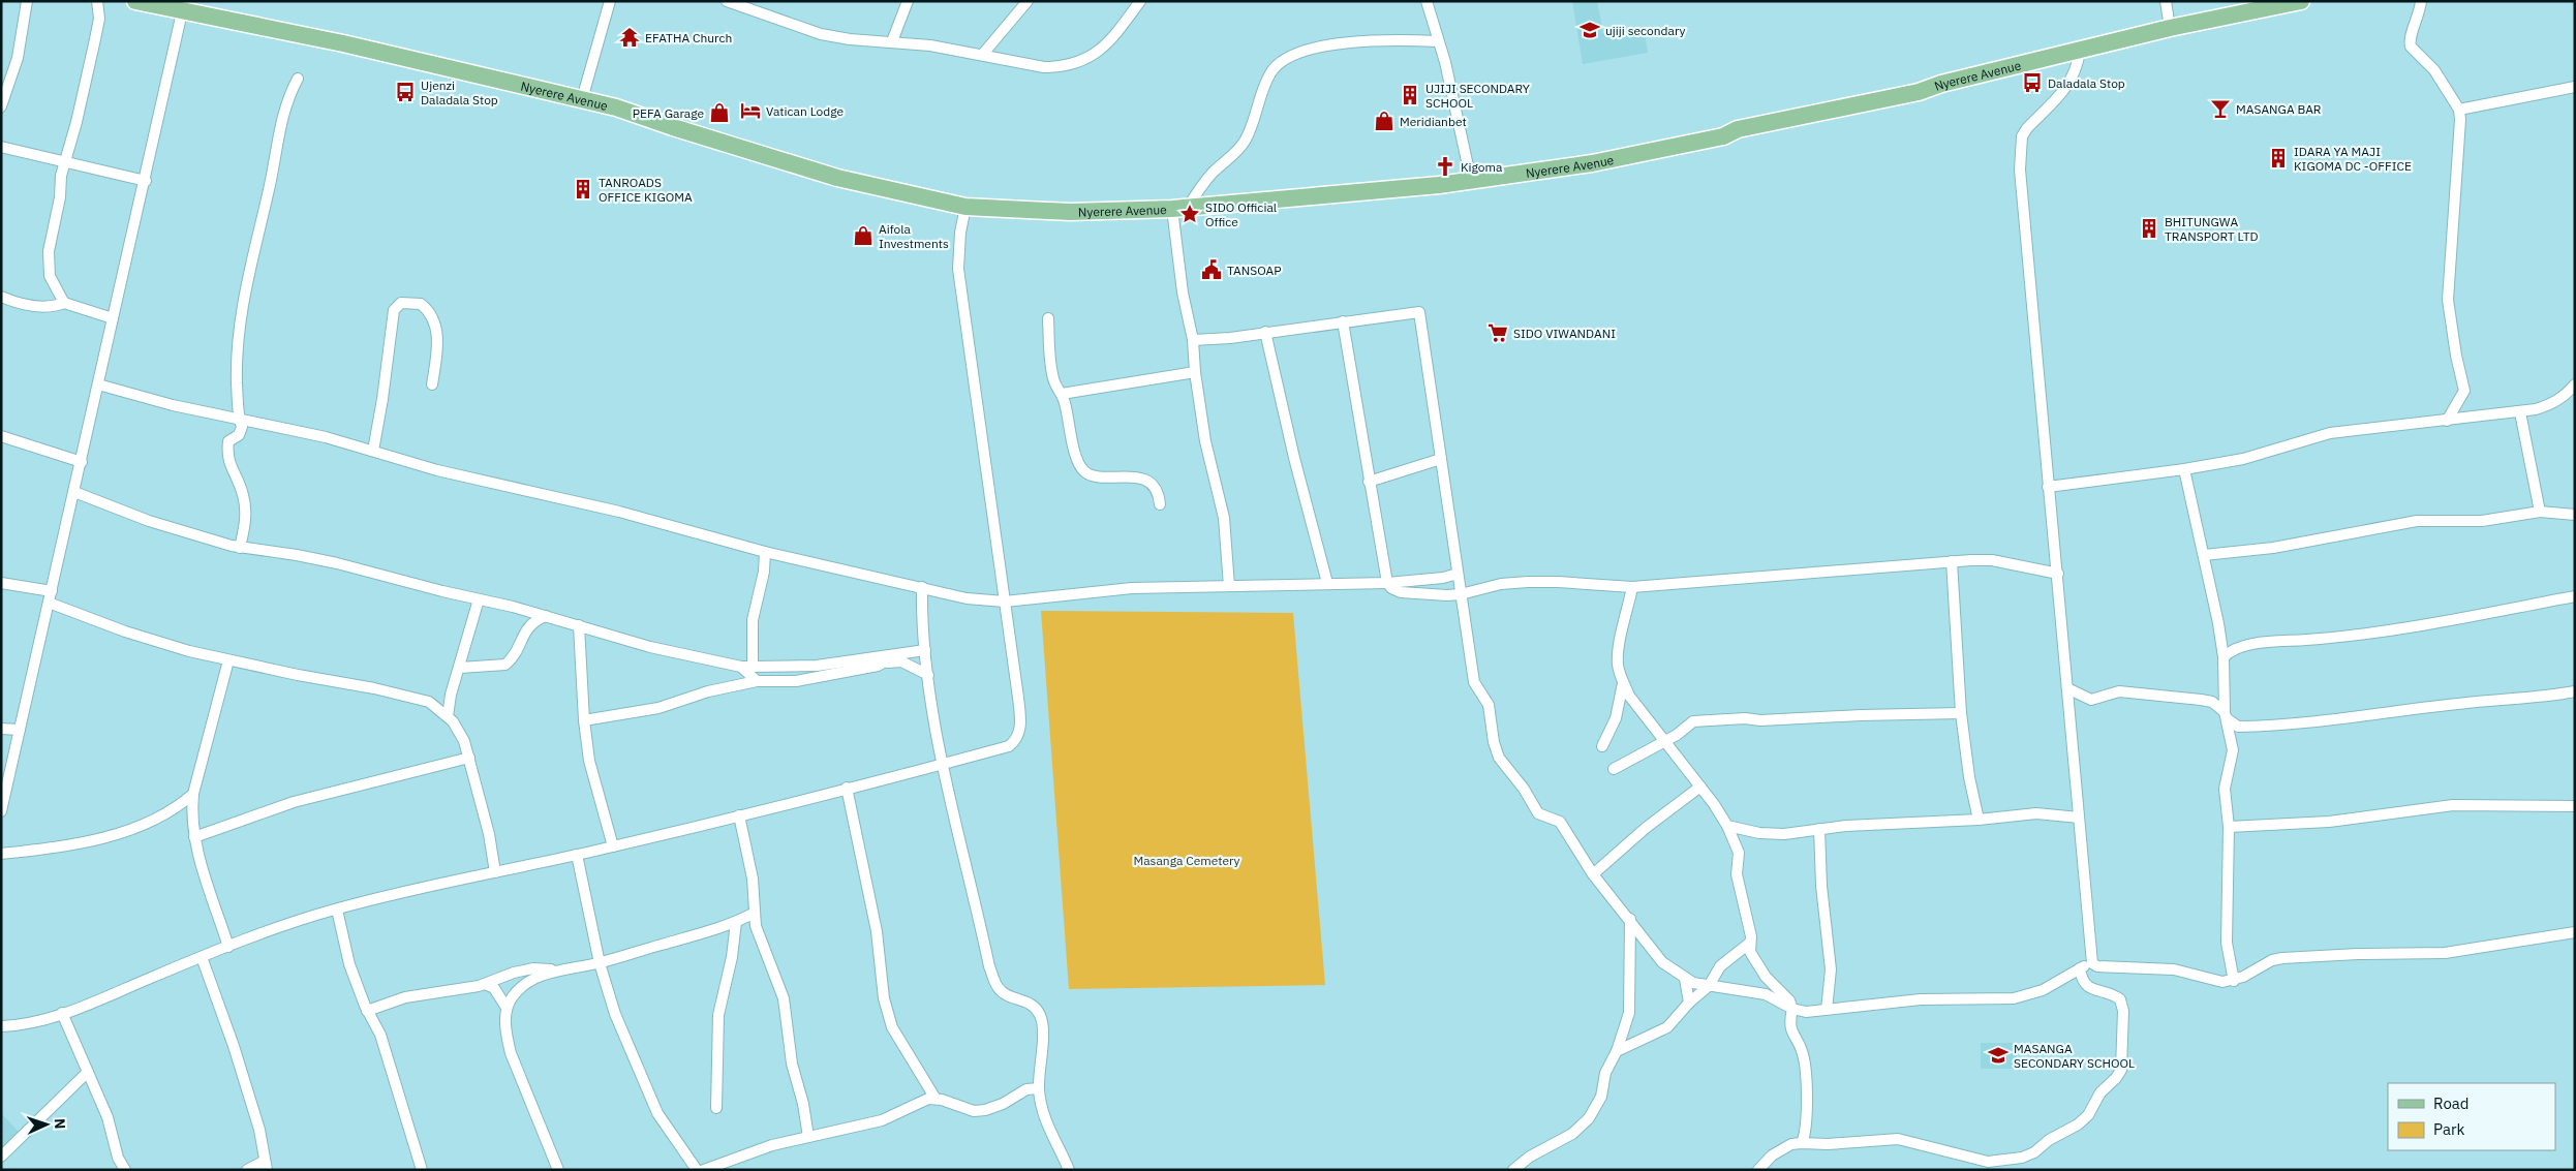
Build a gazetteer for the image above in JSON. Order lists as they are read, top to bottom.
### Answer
{
  "streets": {
    "main road": ["Nyerere Avenue"]
  },
  "parks": ["Masanga Cemetery"],
  "places": {
    "school or university": ["ujiji secondary", "MASANGA SECONDARY SCHOOL"],
    "temple": ["EFATHA Church"],
    "bus stop": ["Daladala Stop", "Ujenzi Daladala Stop"],
    "building": [
      "UJIJI SECONDARY SCHOOL",
      "IDARA YA MAJI KIGOMA DC -OFFICE",
      "TANROADS OFFICE KIGOMA",
      "BHITUNGWA TRANSPORT LTD"
    ],
    "bar": ["MASANGA BAR"],
    "hotel": ["Vatican Lodge"],
    "shop": ["PEFA Garage", "Meridianbet", "Aifola Investments"],
    "church": ["Kigoma"],
    "place": ["SIDO Official Office"],
    "public building": ["TANSOAP"],
    "supermarket": ["SIDO VIWANDANI"]
  },
  "legend": ["Road", "Park"],
  "north": "right"
}
